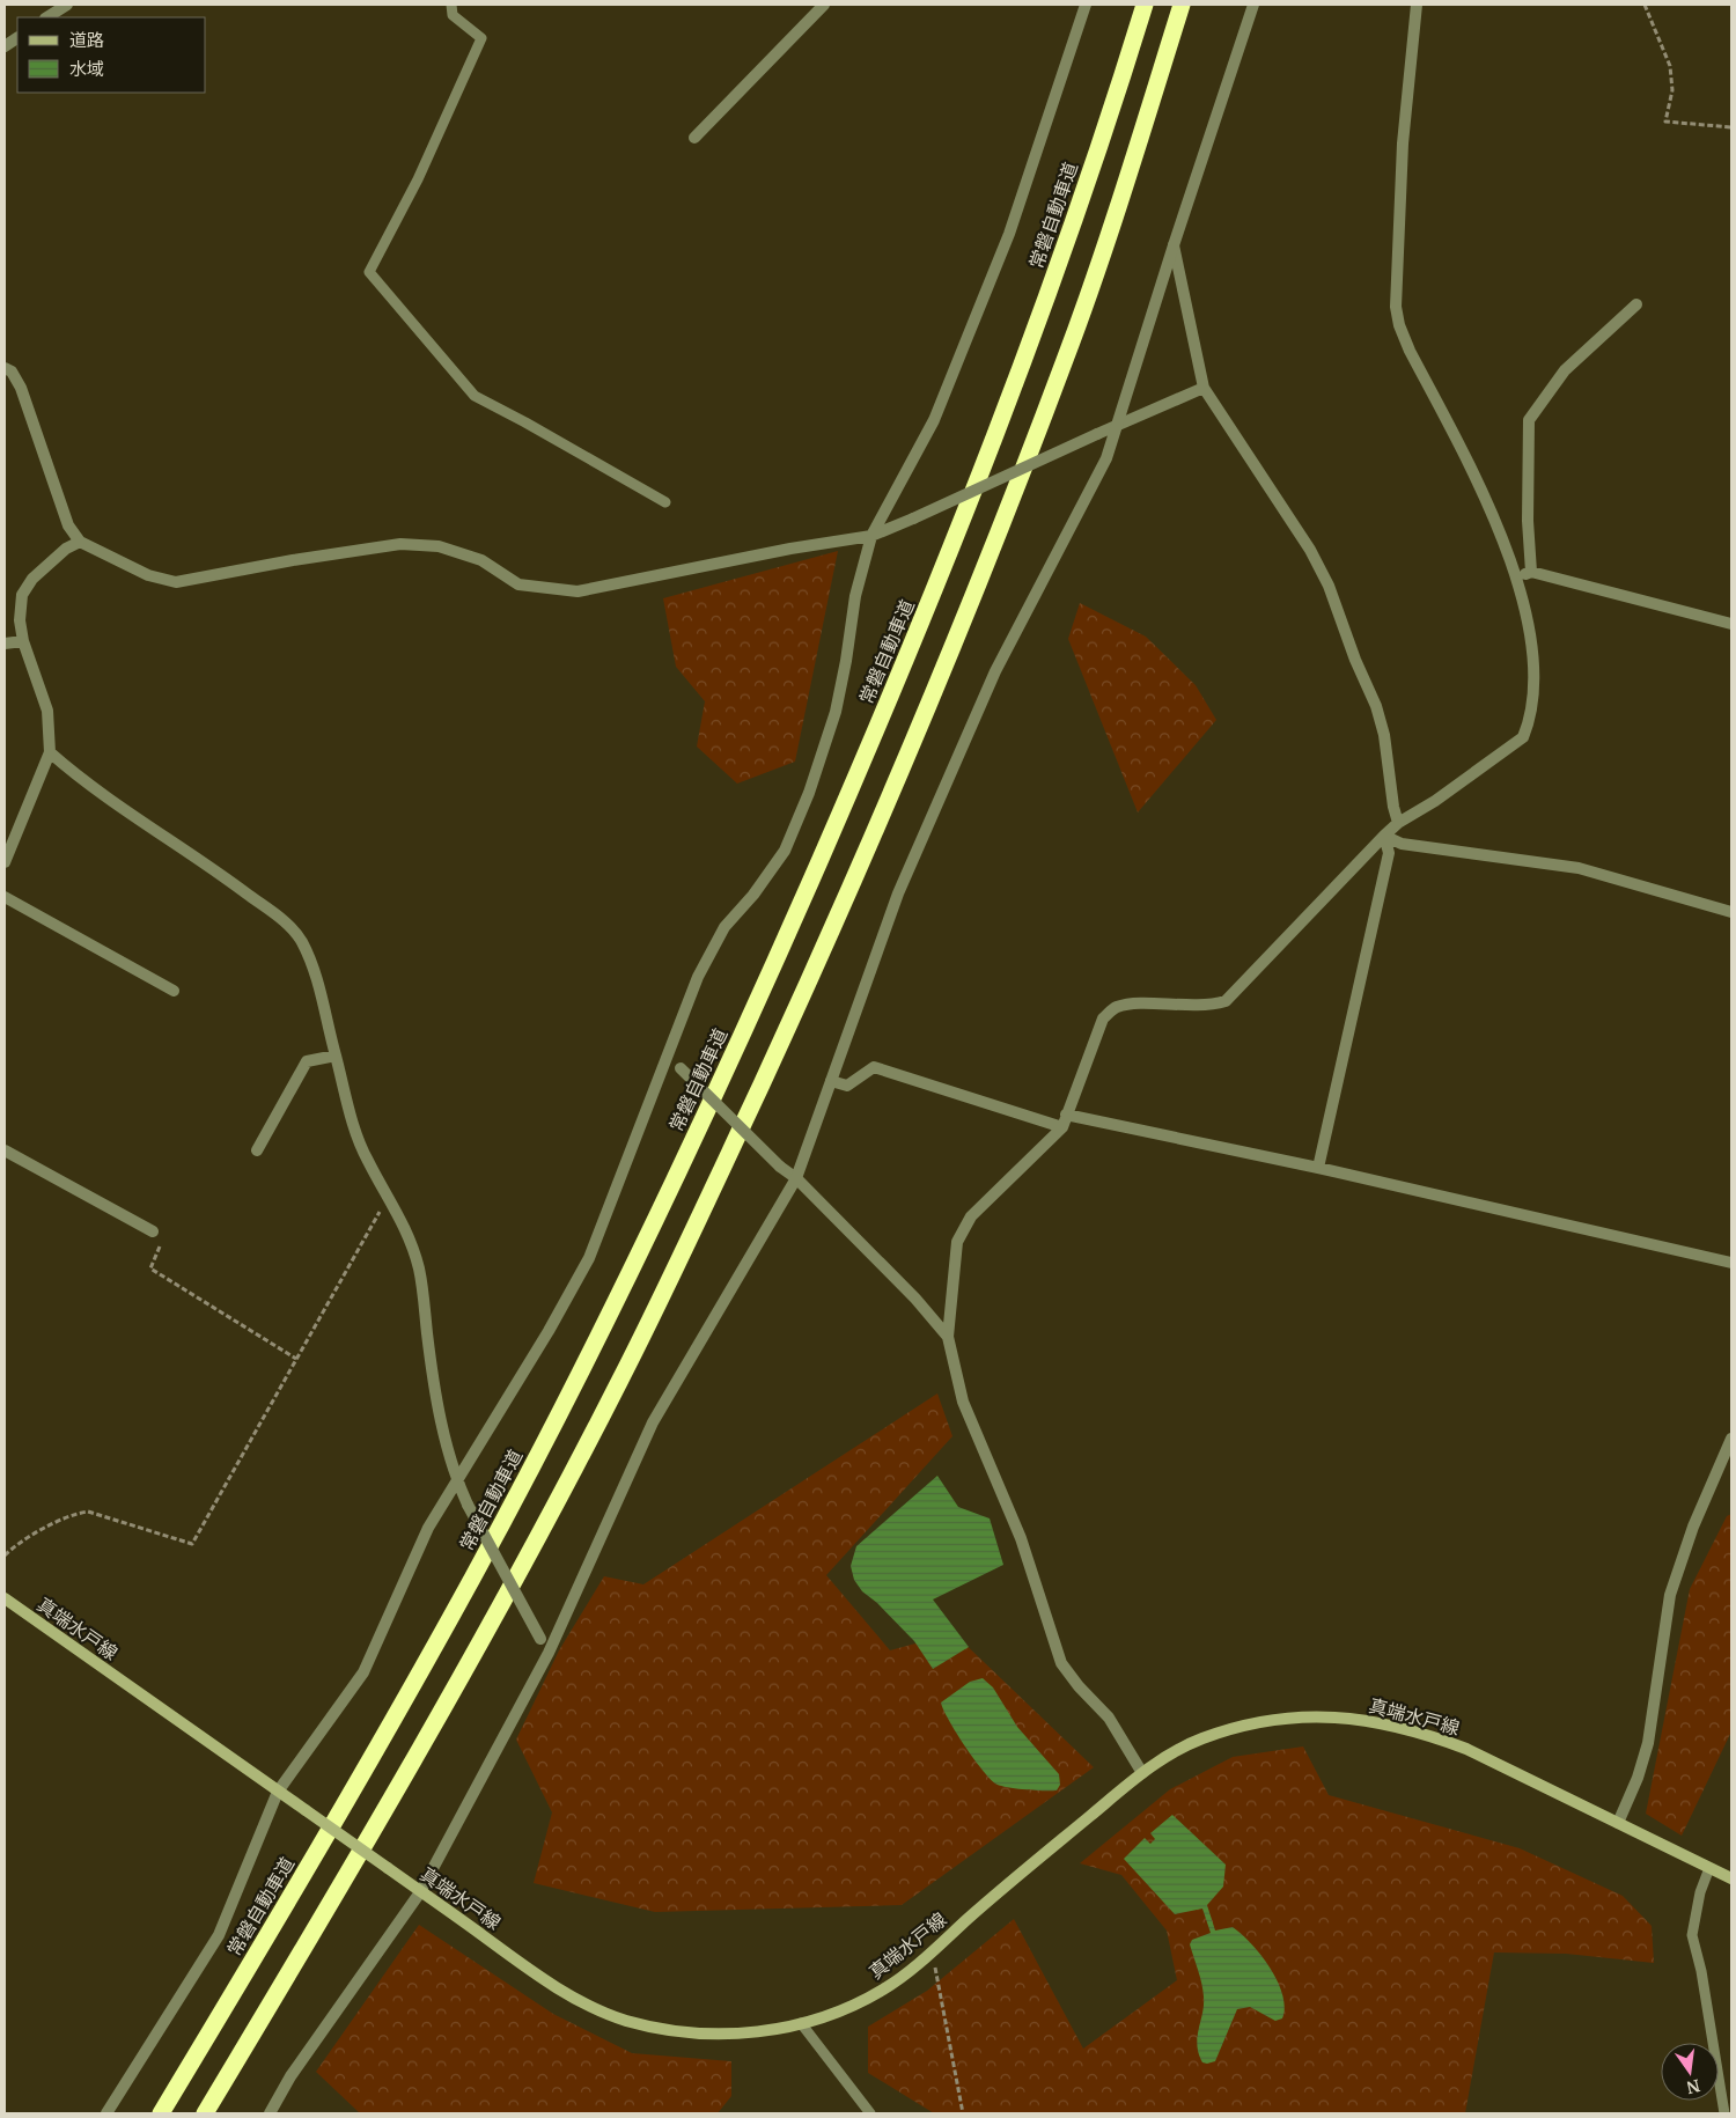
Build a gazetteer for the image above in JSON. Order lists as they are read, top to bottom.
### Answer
{
  "streets": {
    "highway": ["常磐自動車道"],
    "main road": ["真端水戸線"]
  },
  "legend": ["道路", "水域"],
  "north": "bottom"
}
